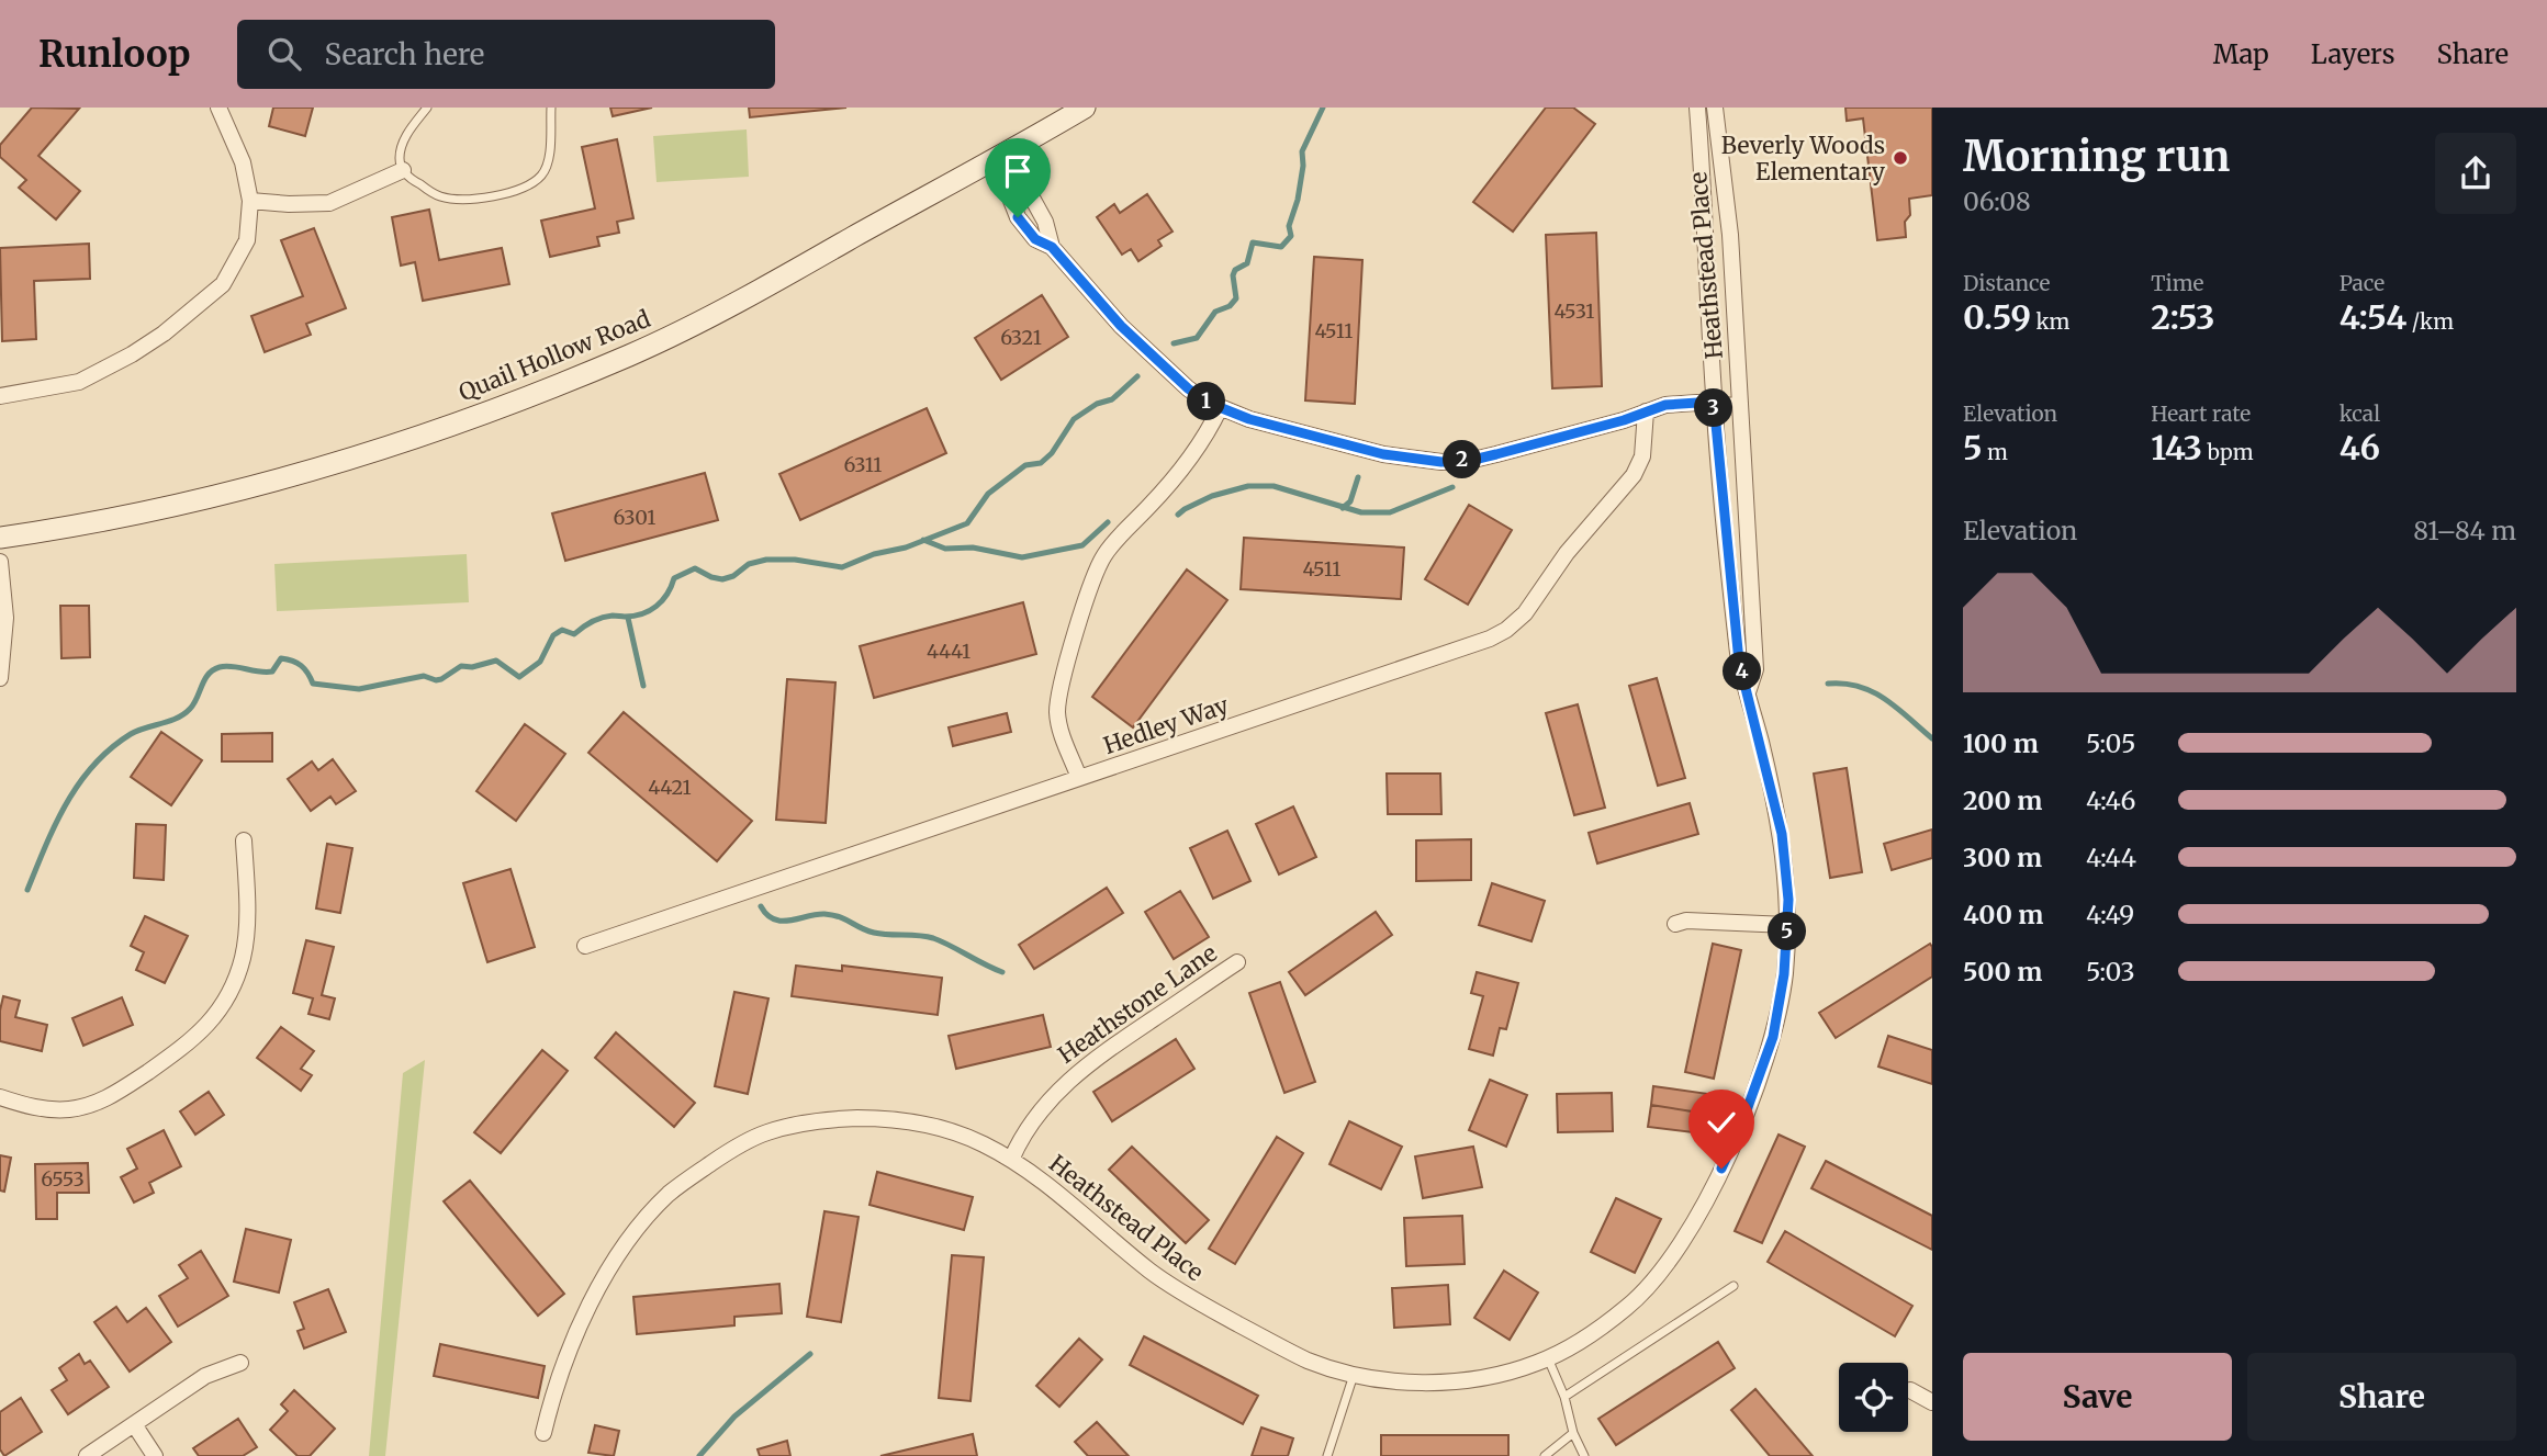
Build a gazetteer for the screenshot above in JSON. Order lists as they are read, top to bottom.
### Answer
{
  "streets": {
    "main road": ["Quail Hollow Road"],
    "street": ["Heathstead Place", "Hedley Way", "Heathstone Lane"]
  },
  "crossings": [
    ["Heathstead Place", "Heathstone Lane"]
  ],
  "places": ["Beverly Woods Elementary"],
  "house_numbers": [
    "4531",
    "4511",
    "6321",
    "6311",
    "6301",
    "4511",
    "4441",
    "4421",
    "6553"
  ],
  "page": {
    "header": "Runloop",
    "search": "Search here",
    "nav": ["Map", "Layers", "Share"],
    "heading": ["Morning run", "06:08"],
    "stats": [
      ["Distance", "0.59 km"],
      ["Time", "2:53"],
      ["Pace", "4:54 /km"],
      ["Elevation", "5 m"],
      ["Heart rate", "143 bpm"],
      ["kcal", "46"]
    ],
    "pins": [
      "1",
      "3",
      "2",
      "4",
      "5"
    ],
    "chart": ["Elevation", "81–84 m"],
    "list": [
      {
        "name": "100 m",
        "note": "5:05"
      },
      {
        "name": "200 m",
        "note": "4:46"
      },
      {
        "name": "300 m",
        "note": "4:44"
      },
      {
        "name": "400 m",
        "note": "4:49"
      },
      {
        "name": "500 m",
        "note": "5:03"
      }
    ],
    "buttons": ["Save", "Share"]
  }
}
